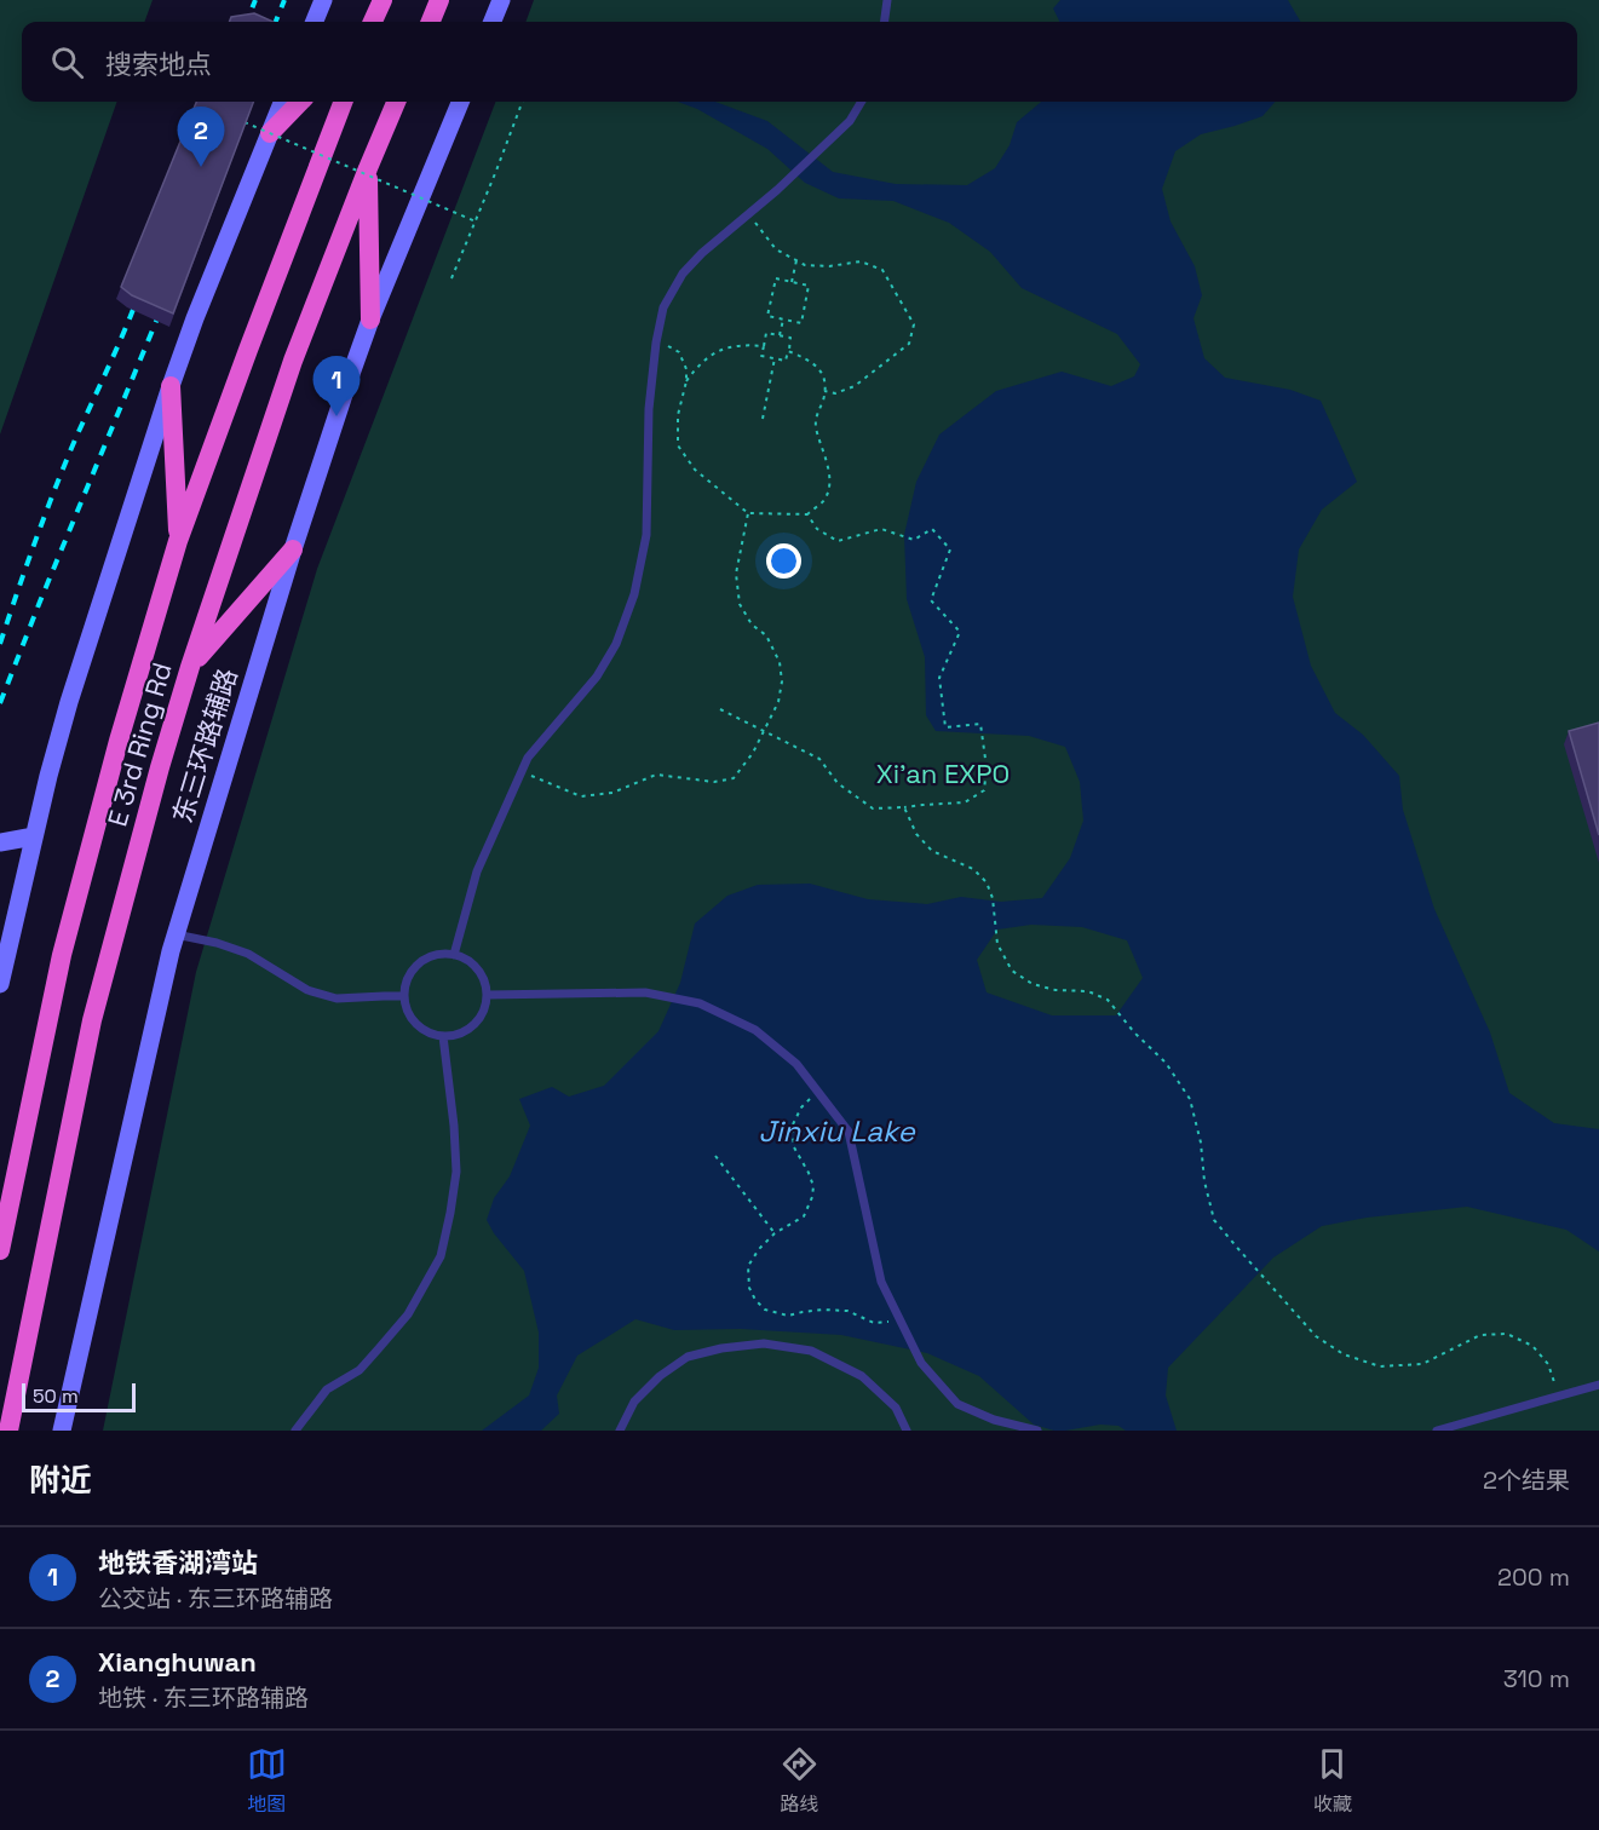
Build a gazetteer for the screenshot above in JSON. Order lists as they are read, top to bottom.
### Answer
{
  "streets": {
    "highway": ["E 3rd Ring Rd"],
    "main road": ["东三环路辅路"]
  },
  "water": ["Jinxiu Lake"],
  "parks": ["Xi'an EXPO"],
  "scale_bar": "50 m",
  "page": {
    "search": "搜索地点",
    "pins": ["2", "1"],
    "scale": "50 m",
    "heading": ["附近", "2个结果"],
    "list": [
      {
        "mark": "1",
        "name": "地铁香湖湾站",
        "note": "公交站 · 东三环路辅路",
        "value": "200 m"
      },
      {
        "mark": "2",
        "name": "Xianghuwan",
        "note": "地铁 · 东三环路辅路",
        "value": "310 m"
      }
    ],
    "nav": ["地图", "路线", "收藏"]
  }
}
